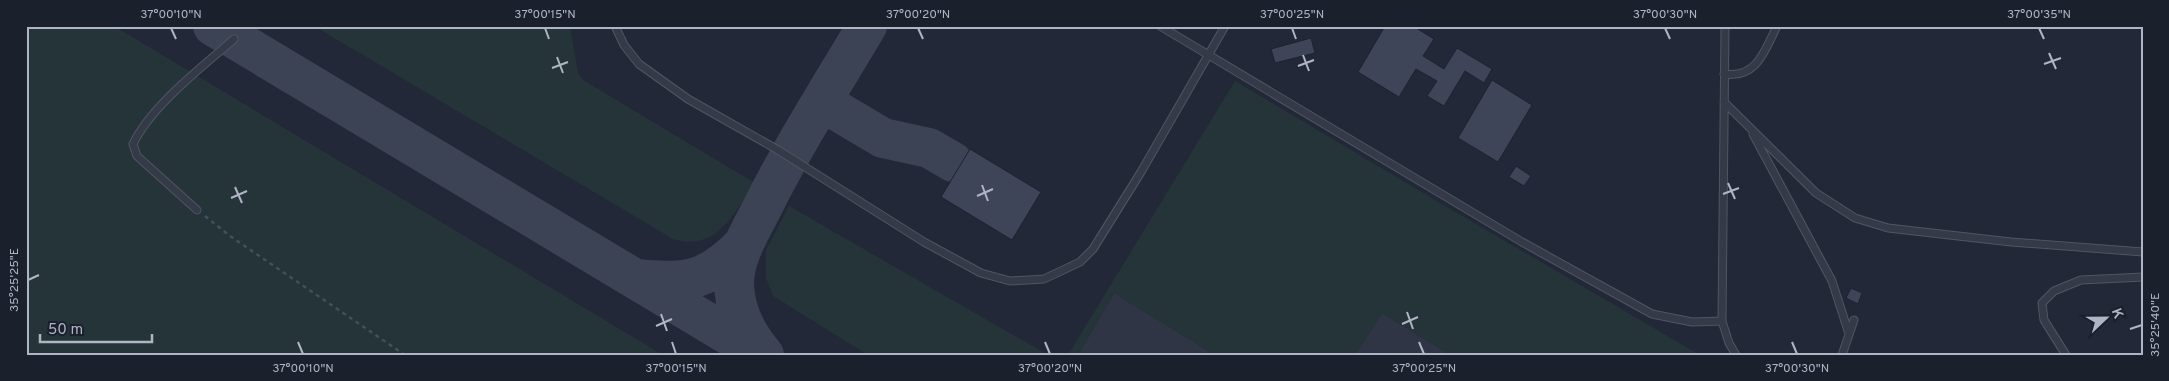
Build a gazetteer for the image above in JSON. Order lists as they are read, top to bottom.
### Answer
{
  "scale_bar": "50 m",
  "north": "right",
  "coordinates": [
    "37°00'10\"N",
    "37°00'15\"N",
    "37°00'20\"N",
    "37°00'25\"N",
    "37°00'30\"N",
    "37°00'35\"N",
    "35°25'25\"E",
    "35°25'40\"E"
  ]
}
